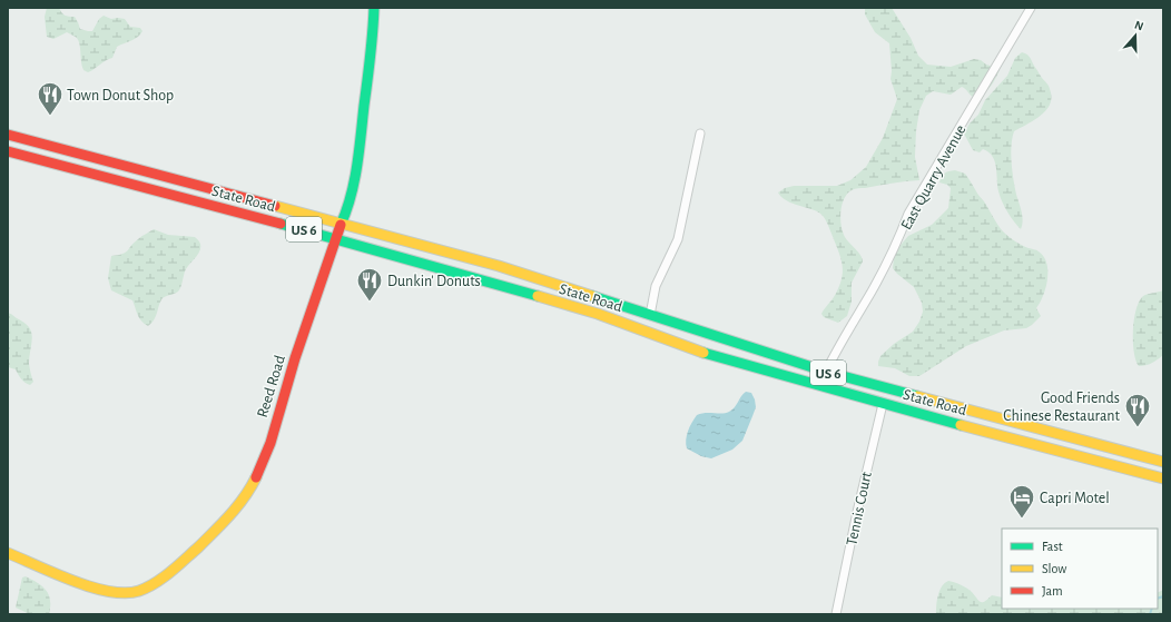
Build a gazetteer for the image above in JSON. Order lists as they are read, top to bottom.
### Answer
{
  "streets": {
    "main road": ["State Road", "US 6", "Reed Road"],
    "street": ["East Quarry Avenue", "Tennis Court"]
  },
  "crossings": [
    ["East Quarry Avenue", "State Road"],
    ["State Road", "Reed Road"],
    ["State Road", "Tennis Court"]
  ],
  "places": {
    "restaurant": ["Town Donut Shop", "Dunkin' Donuts", "Good Friends Chinese Restaurant"],
    "hotel": ["Capri Motel"]
  },
  "legend": ["Fast", "Slow", "Jam"],
  "north": "top"
}
